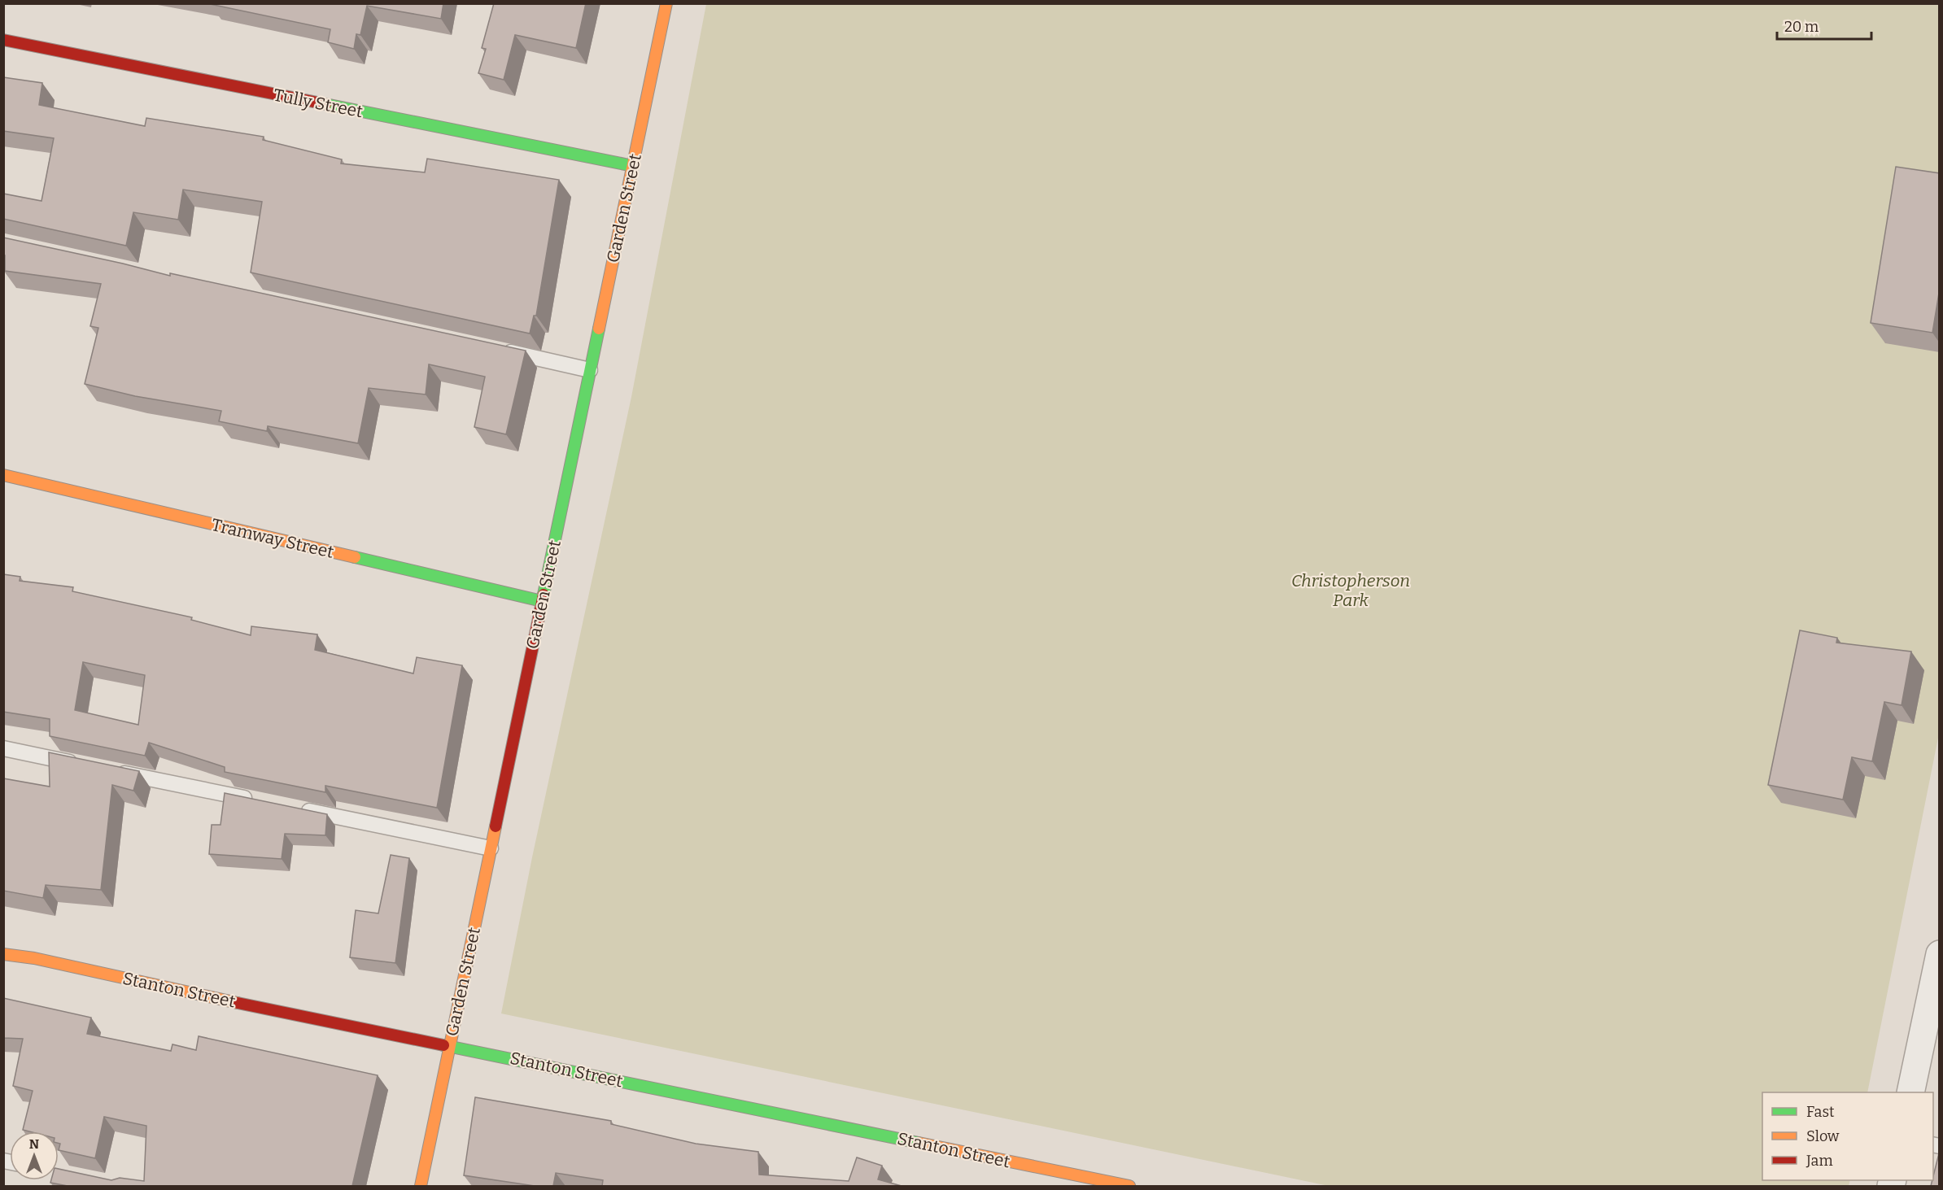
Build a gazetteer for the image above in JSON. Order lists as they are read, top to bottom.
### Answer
{
  "streets": {
    "street": [
      "Tully Street",
      "Garden Street",
      "Tramway Street",
      "Stanton Street"
    ]
  },
  "crossings": [
    ["Tully Street", "Garden Street"],
    ["Garden Street", "Tramway Street"],
    ["Garden Street", "Stanton Street"]
  ],
  "parks": ["Christopherson Park"],
  "legend": ["Fast", "Slow", "Jam"],
  "scale_bar": "20 m",
  "north": "top"
}
